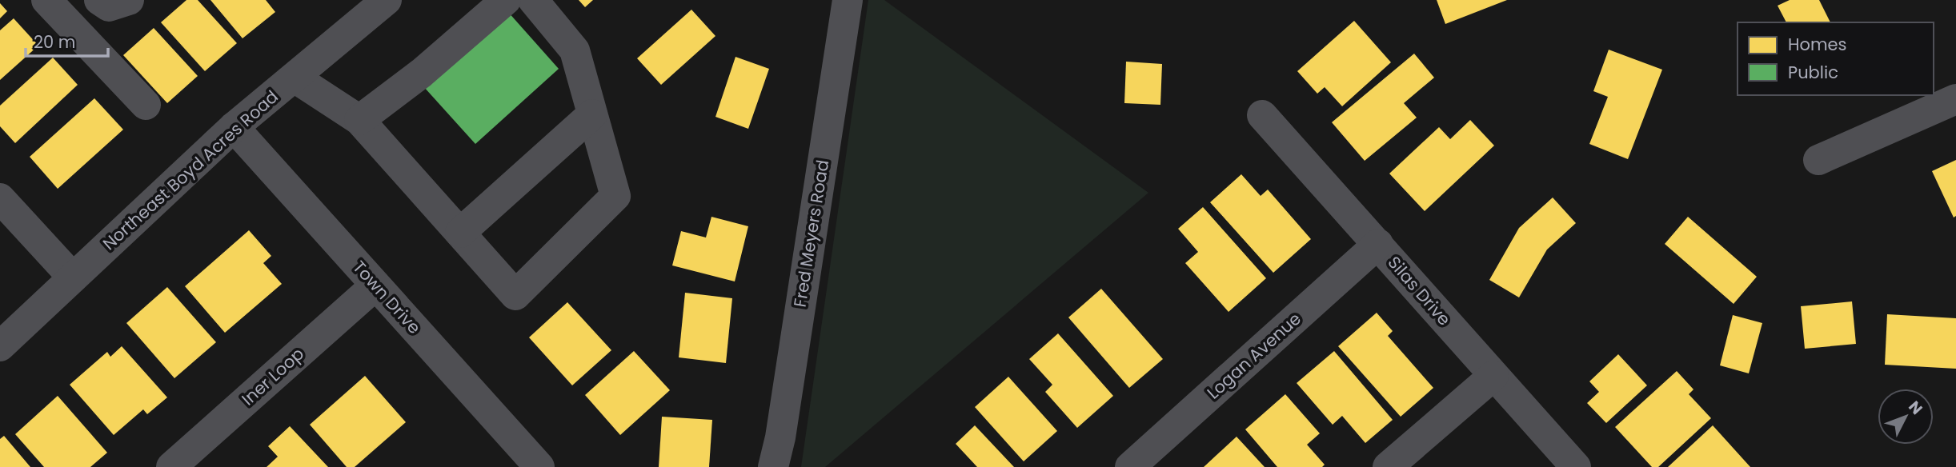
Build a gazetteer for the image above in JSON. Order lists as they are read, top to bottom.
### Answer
{
  "streets": {
    "street": [
      "Northeast Boyd Acres Road",
      "Fred Meyers Road",
      "Silas Drive",
      "Town Drive",
      "Logan Avenue",
      "Iner Loop"
    ]
  },
  "crossings": [
    ["Northeast Boyd Acres Road", "Town Drive"],
    ["Silas Drive", "Logan Avenue"],
    ["Town Drive", "Iner Loop"]
  ],
  "legend": ["Homes", "Public"],
  "scale_bar": "20 m",
  "north": "top right"
}
